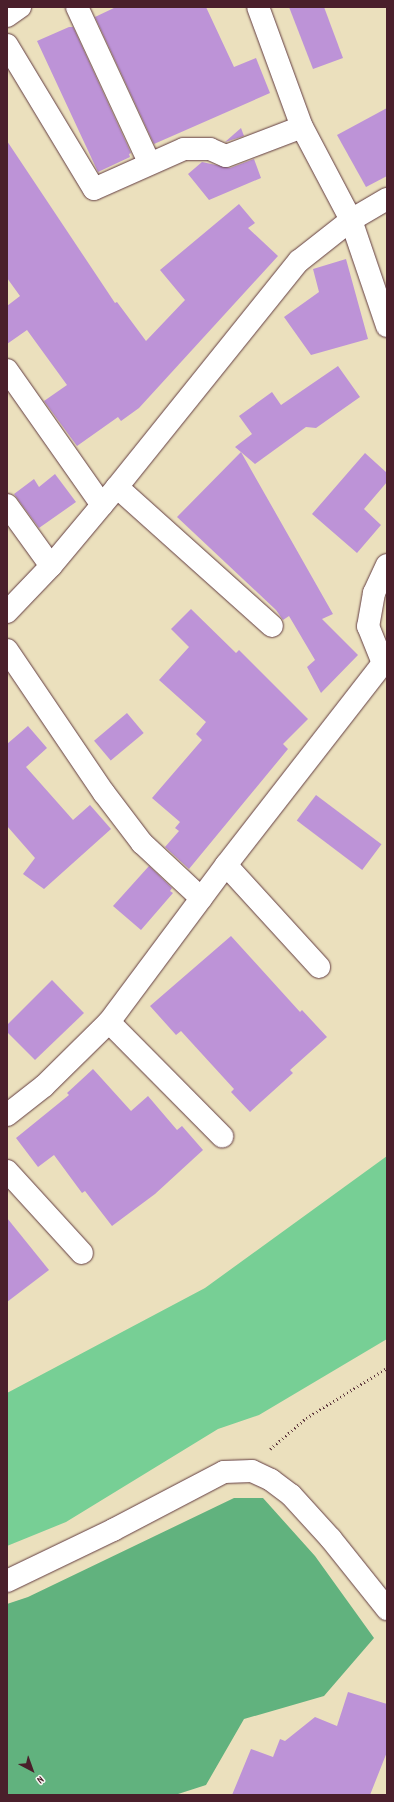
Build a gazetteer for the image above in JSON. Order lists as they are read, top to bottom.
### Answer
{
  "north": "bottom right"
}
